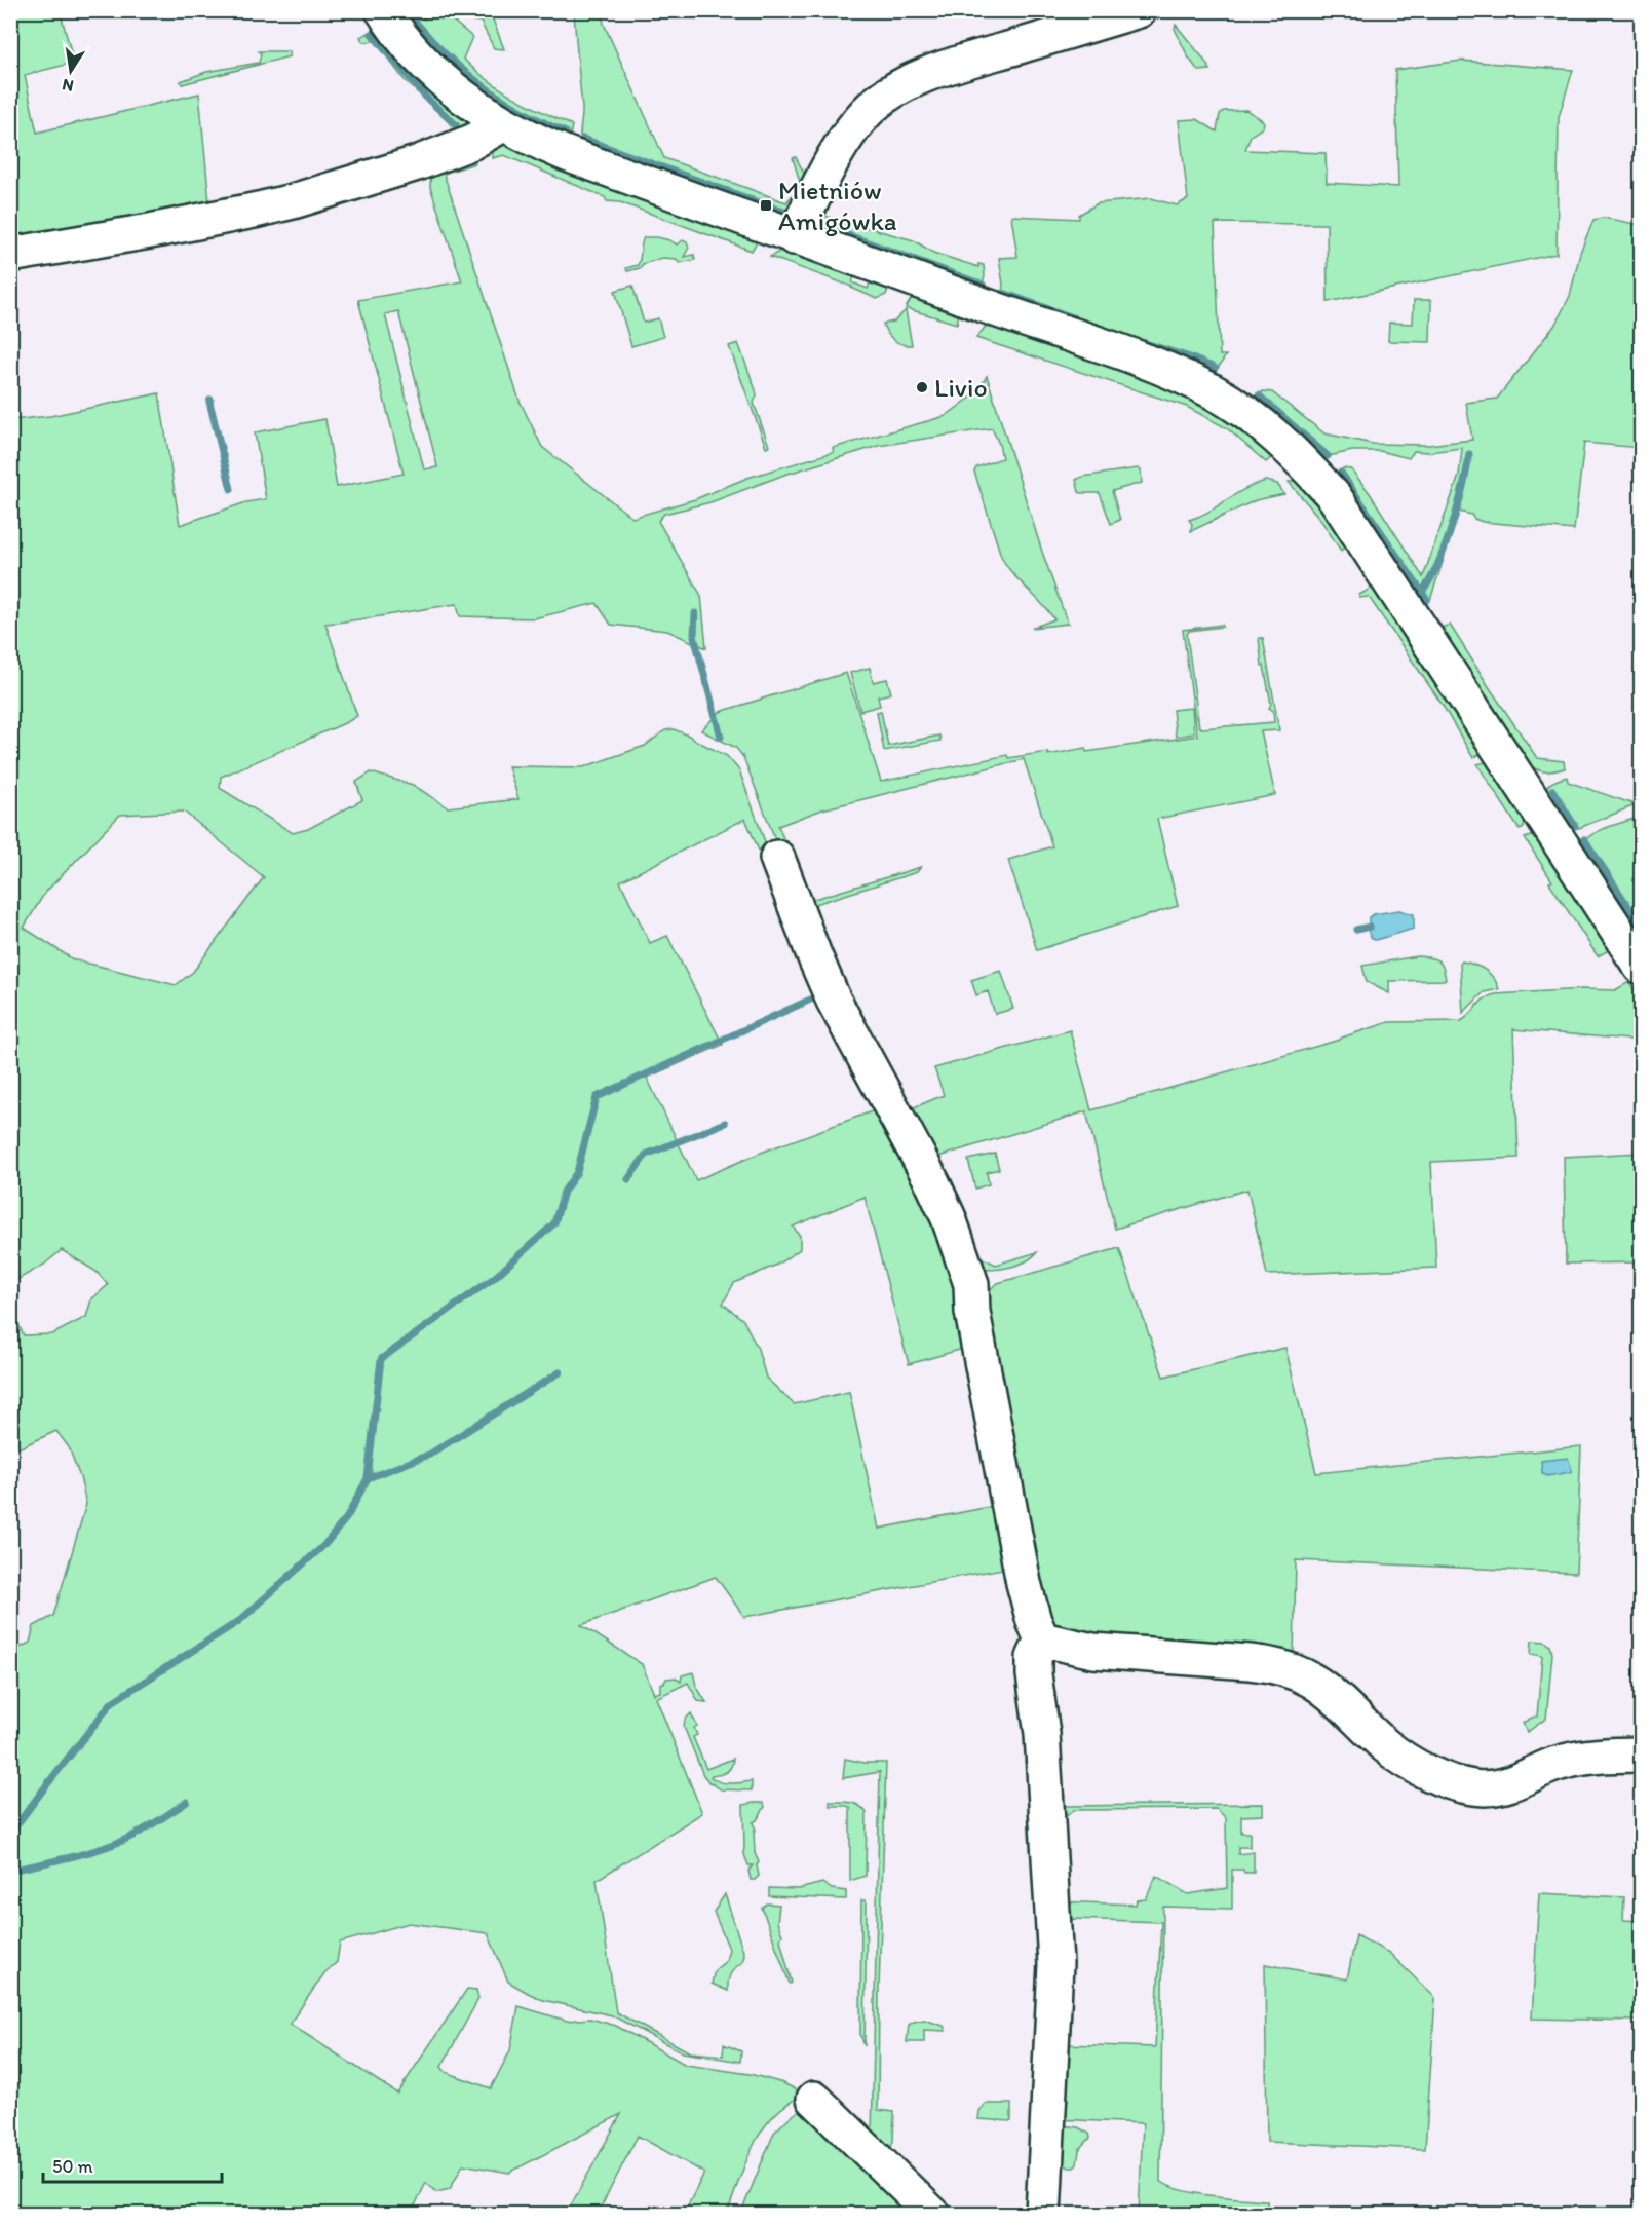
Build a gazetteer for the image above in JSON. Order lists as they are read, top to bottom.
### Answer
{
  "places": {
    "transit": ["Mietniów Amigówka"],
    "other": ["Livio"]
  },
  "scale_bar": "50 m",
  "north": "bottom"
}
